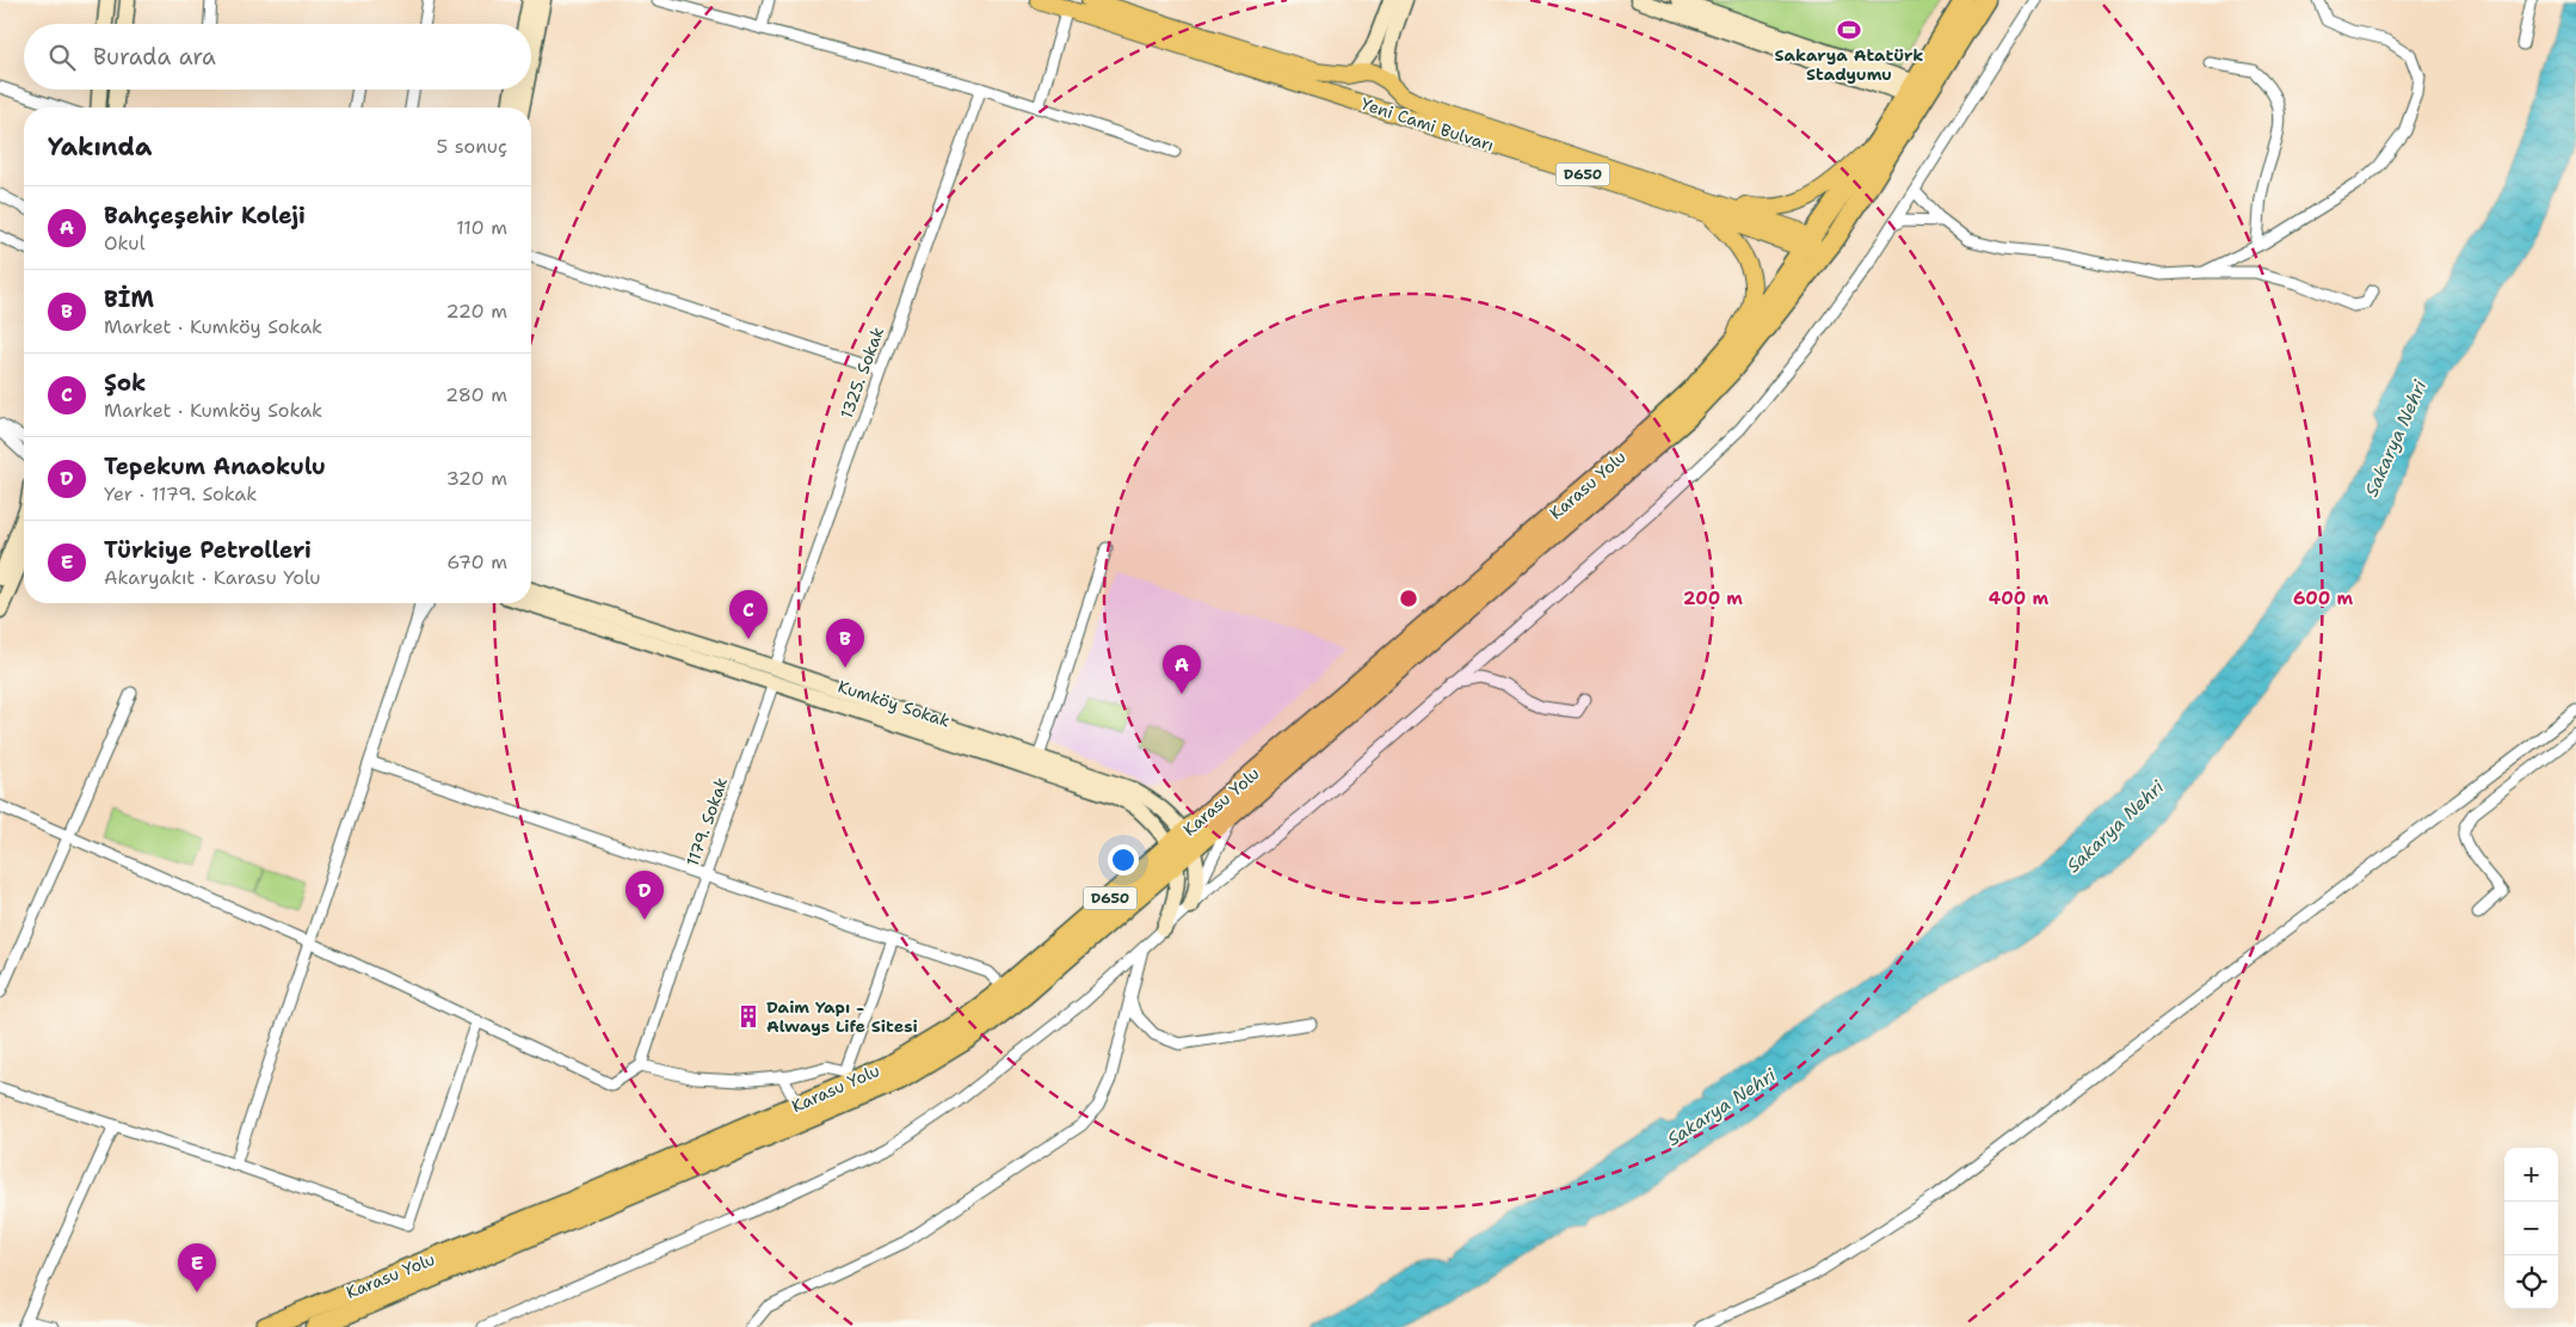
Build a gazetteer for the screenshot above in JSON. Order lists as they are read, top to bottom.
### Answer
{
  "streets": {
    "highway": ["D650", "Karasu Yolu"],
    "main road": ["Yeni Cami Bulvarı", "Kumköy Sokak"],
    "street": ["1325. Sokak", "1179. Sokak"]
  },
  "crossings": [
    ["Yeni Cami Bulvarı", "Karasu Yolu"],
    ["1325. Sokak", "Kumköy Sokak"],
    ["Karasu Yolu", "Kumköy Sokak"],
    ["Kumköy Sokak", "1179. Sokak"]
  ],
  "water": ["Sakarya Nehri"],
  "places": {
    "sports": ["Sakarya Atatürk Stadyumu"],
    "building": ["Daim Yapı - Always Life Sitesi"]
  },
  "page": {
    "search": "Burada ara",
    "heading": ["Yakında", "5 sonuç"],
    "list": [
      {
        "mark": "A",
        "name": "Bahçeşehir Koleji",
        "note": "Okul",
        "value": "110 m"
      },
      {
        "mark": "B",
        "name": "BİM",
        "note": "Market · Kumköy Sokak",
        "value": "220 m"
      },
      {
        "mark": "C",
        "name": "Şok",
        "note": "Market · Kumköy Sokak",
        "value": "280 m"
      },
      {
        "mark": "D",
        "name": "Tepekum Anaokulu",
        "note": "Yer · 1179. Sokak",
        "value": "320 m"
      },
      {
        "mark": "E",
        "name": "Türkiye Petrolleri",
        "note": "Akaryakıt · Karasu Yolu",
        "value": "670 m"
      }
    ],
    "pins": [
      "C",
      "B",
      "A",
      "D",
      "E"
    ],
    "map_buttons": ["+", "−"]
  },
  "rings": ["200 m", "400 m", "600 m"]
}
